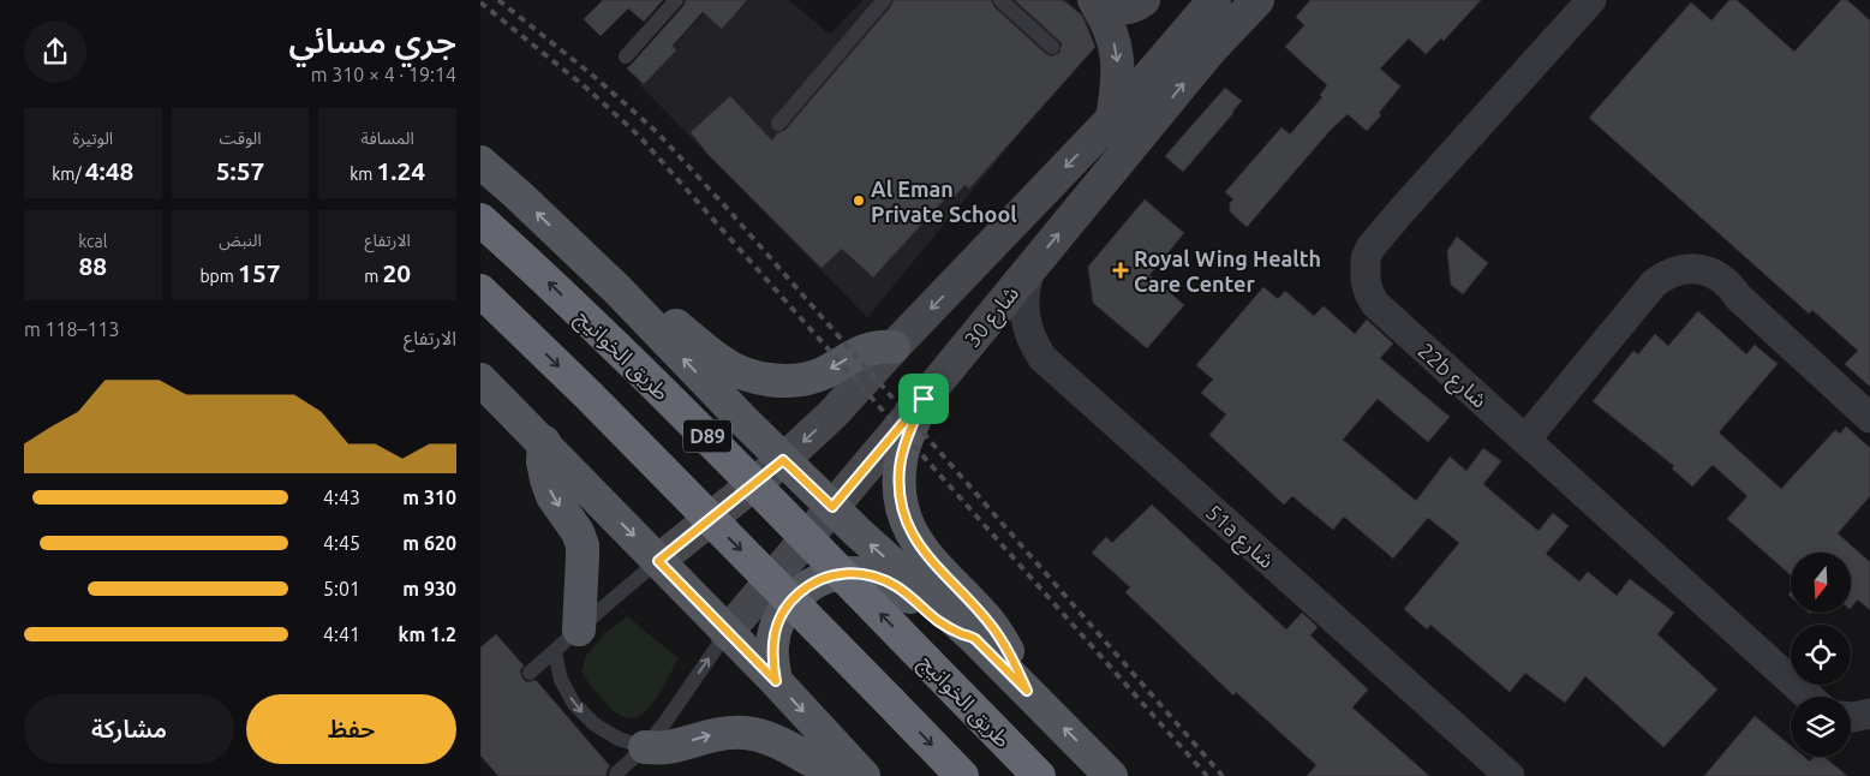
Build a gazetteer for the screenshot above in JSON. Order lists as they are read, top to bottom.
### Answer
{
  "streets": {
    "highway": ["طريق الخوانيج", "D89"],
    "street": ["شارع 30", "22b شارع", "51a شارع"]
  },
  "crossings": [
    ["شارع 30", "51a شارع"]
  ],
  "places": {
    "other": ["Al Eman Private School"],
    "health": ["Royal Wing Health Care Center"]
  },
  "north": "bottom",
  "page": {
    "heading": ["جري مسائي", "19:14 · 4 × 310 m"],
    "stats": [
      ["المسافة", "1.24 km"],
      ["الوقت", "5:57"],
      ["الوتيرة", "4:48 /km"],
      ["الارتفاع", "20 m"],
      ["النبض", "157 bpm"],
      ["kcal", "88"]
    ],
    "chart": ["الارتفاع", "113–118 m"],
    "list": [
      {
        "name": "310 m",
        "note": "4:43"
      },
      {
        "name": "620 m",
        "note": "4:45"
      },
      {
        "name": "930 m",
        "note": "5:01"
      },
      {
        "name": "1.2 km",
        "note": "4:41"
      }
    ],
    "buttons": ["حفظ", "مشاركة"]
  }
}
